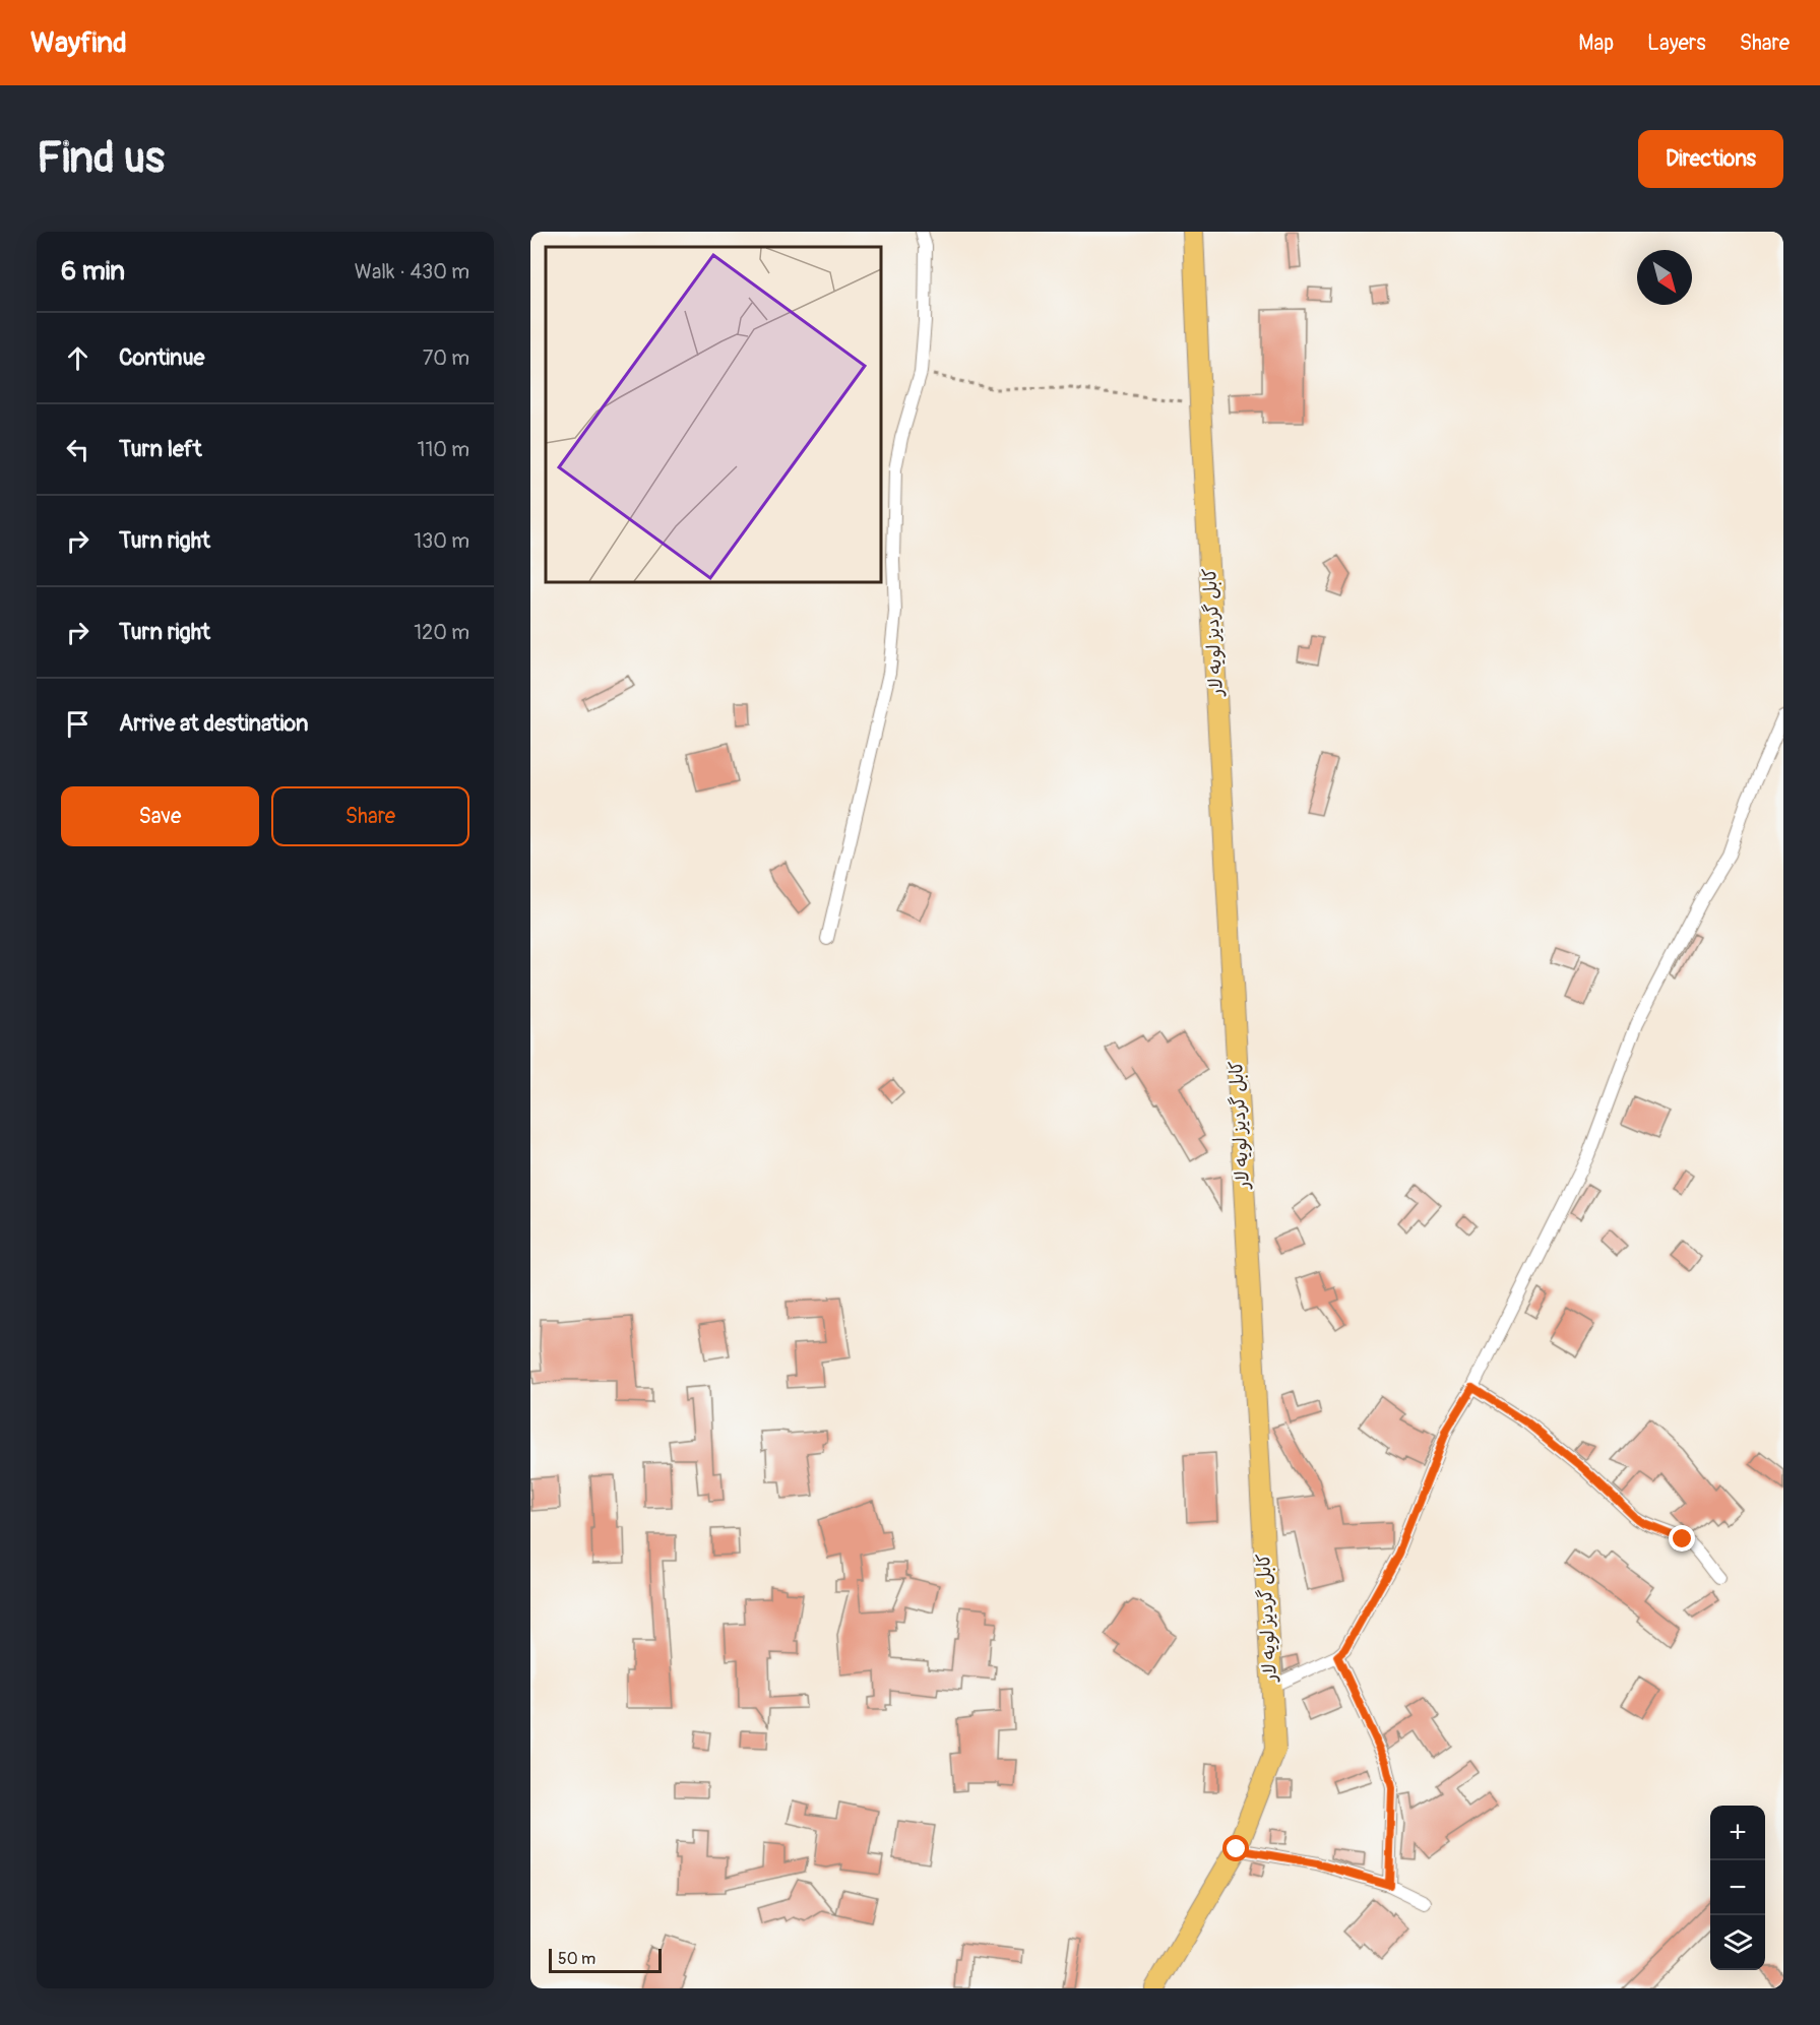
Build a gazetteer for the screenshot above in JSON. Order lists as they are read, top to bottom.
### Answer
{
  "streets": {
    "highway": ["کابل گردیز لویه لار"]
  },
  "scale_bar": "50 m",
  "north": "bottom right",
  "page": {
    "header": "Wayfind",
    "nav": ["Map", "Layers", "Share"],
    "buttons": [
      "Directions",
      ["Save", "Share"]
    ],
    "title": "Find us",
    "heading": ["6 min", "Walk · 430 m"],
    "list": [
      ["Continue", "70 m"],
      ["Turn left", "110 m"],
      ["Turn right", "130 m"],
      ["Turn right", "120 m"],
      "Arrive at destination"
    ],
    "map_buttons": ["+", "−"],
    "scale": "50 m"
  }
}
